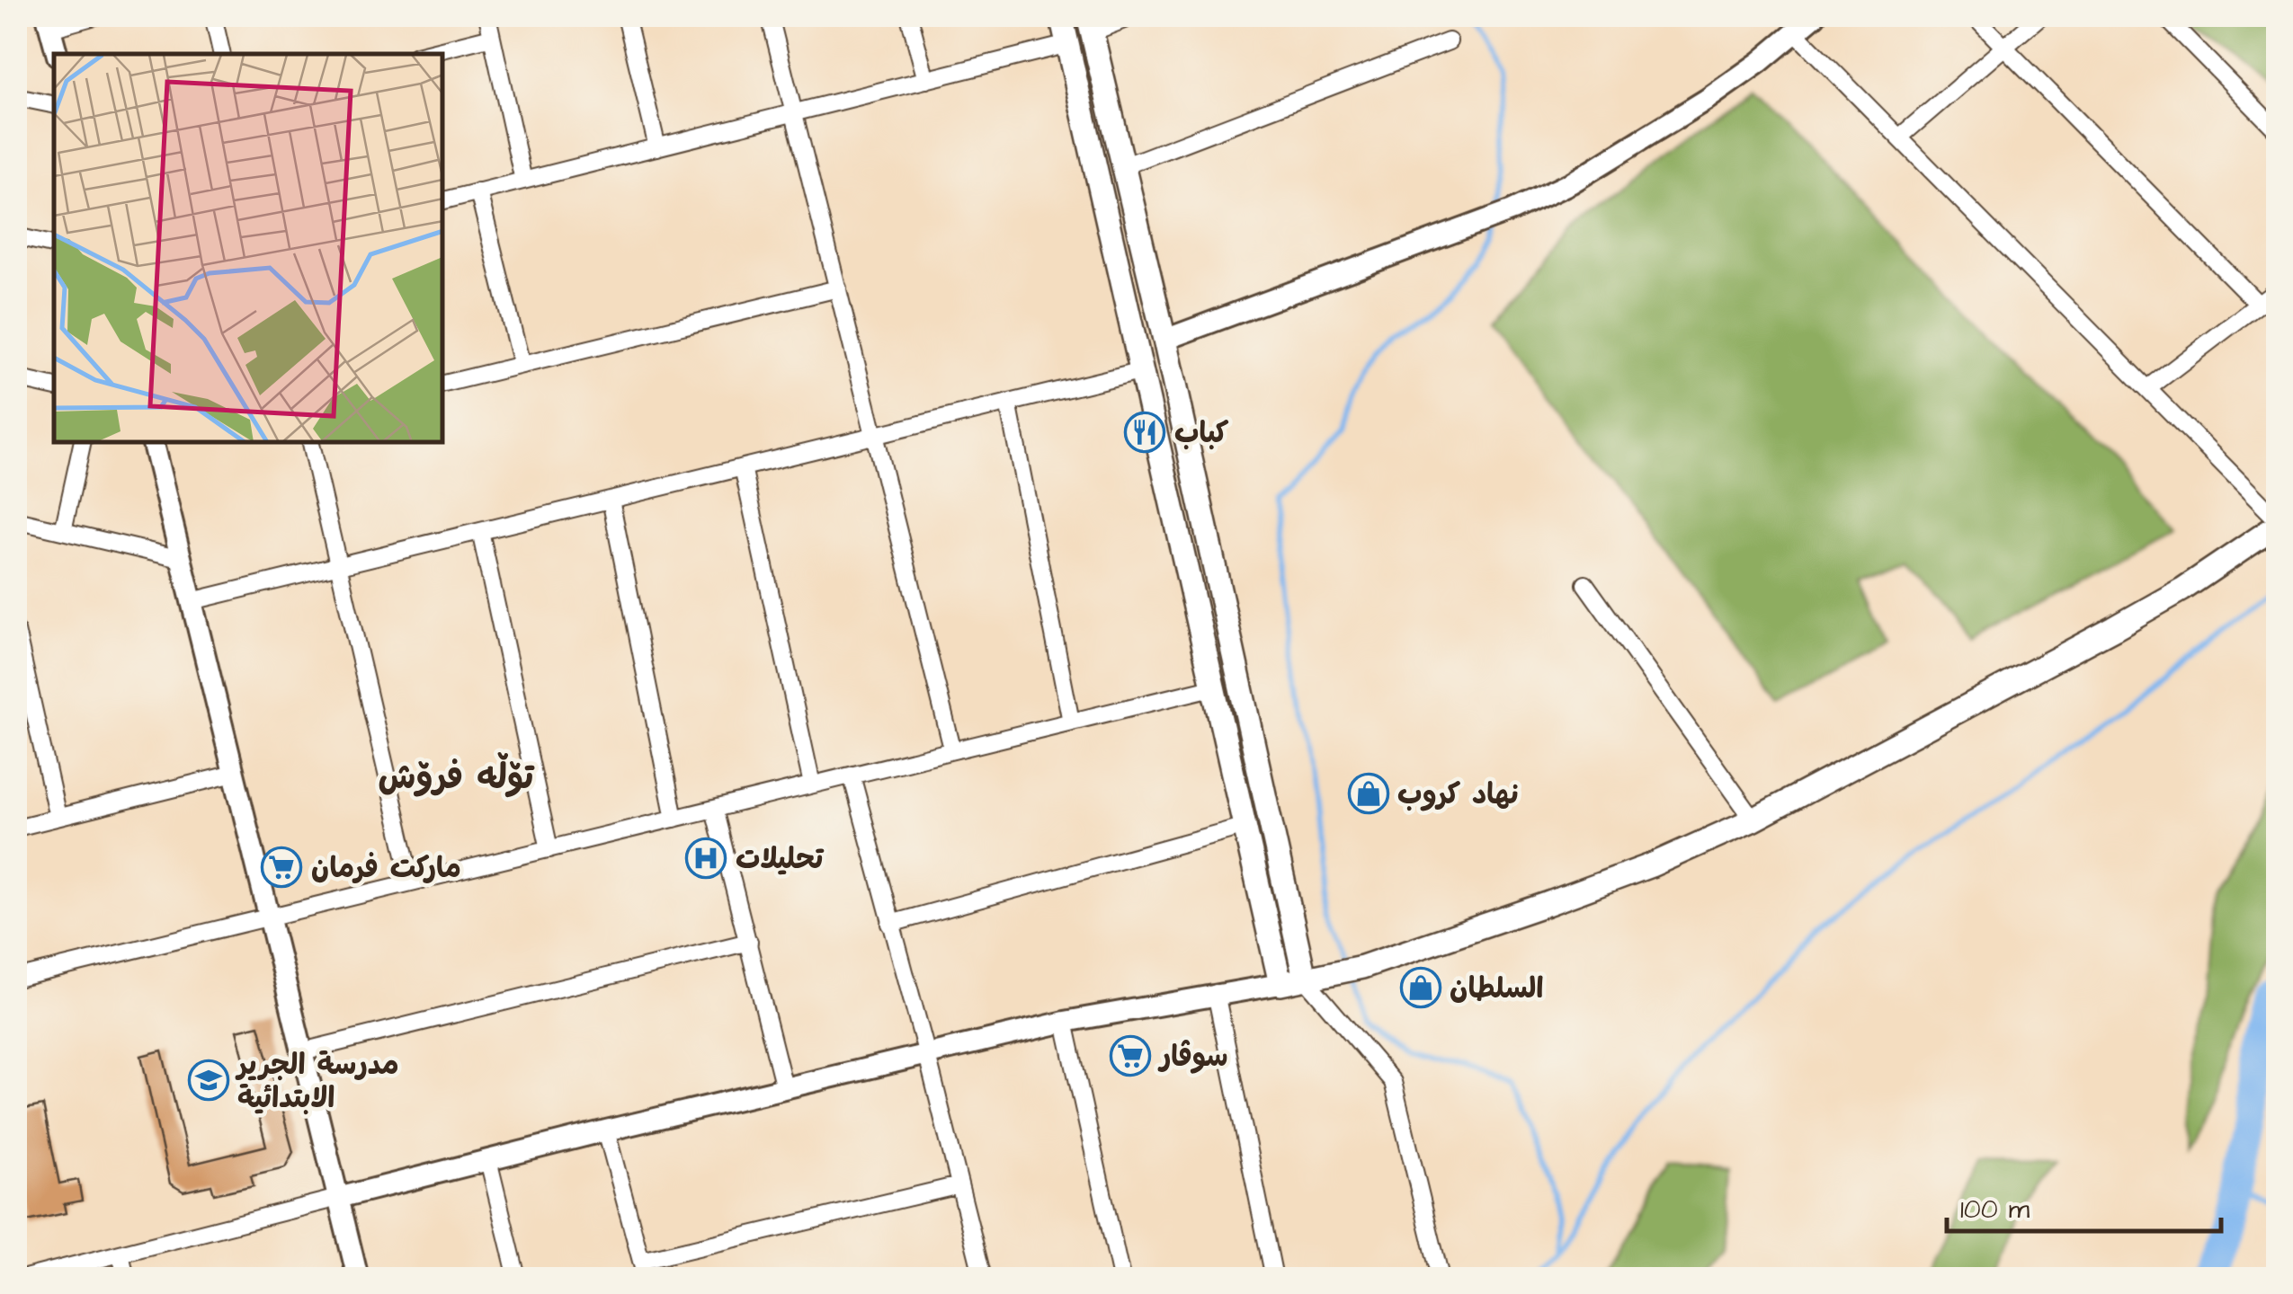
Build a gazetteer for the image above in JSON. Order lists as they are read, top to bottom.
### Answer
{
  "districts": ["تۆڵە فرۆش"],
  "places": {
    "restaurant": ["كباب"],
    "shop": ["نهاد كروب", "السلطان"],
    "hospital": ["تحلیلات"],
    "supermarket": ["مارکت فرمان", "سوڤار"],
    "school or university": ["مدرسة الجرير الابتدائية"]
  },
  "scale_bar": "100 m"
}
